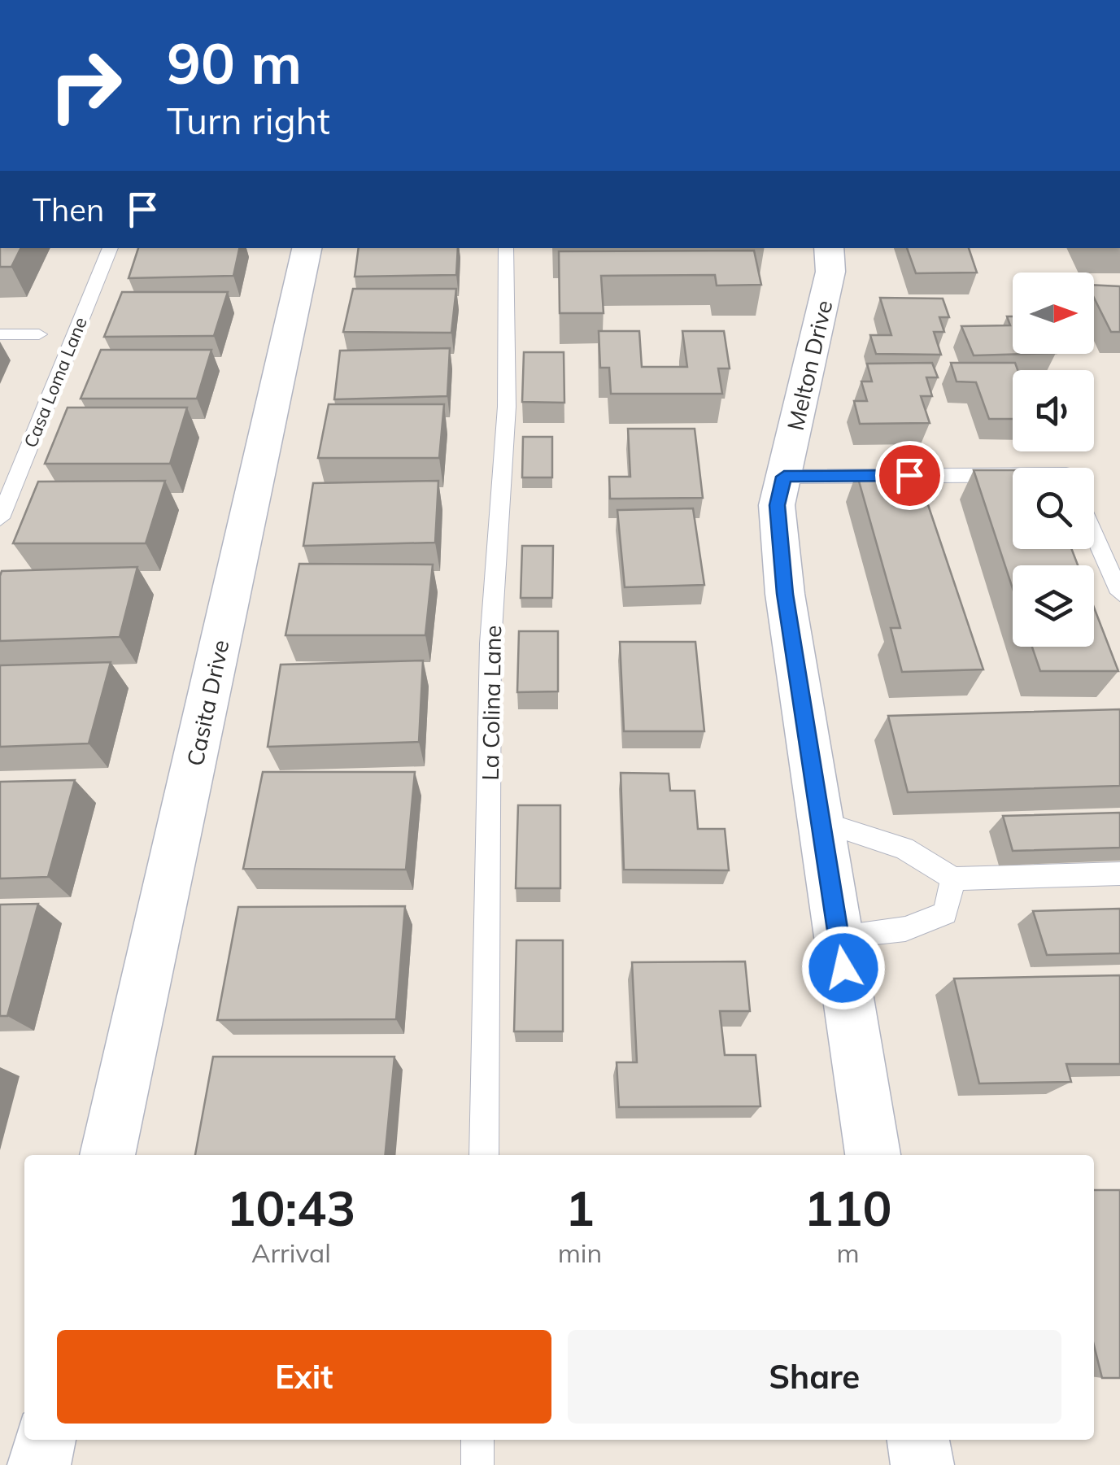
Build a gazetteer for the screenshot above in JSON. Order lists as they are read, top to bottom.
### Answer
{
  "streets": {
    "street": ["Melton Drive", "Casita Drive"],
    "lane": ["Casa Loma Lane", "La Colina Lane"]
  },
  "north": "right",
  "page": {
    "turn": ["90 m", "Turn right"],
    "then": "Then",
    "eta": [
      "10:43",
      "Arrival",
      "1",
      "min",
      "110",
      "m"
    ],
    "buttons": ["Exit", "Share"]
  }
}
